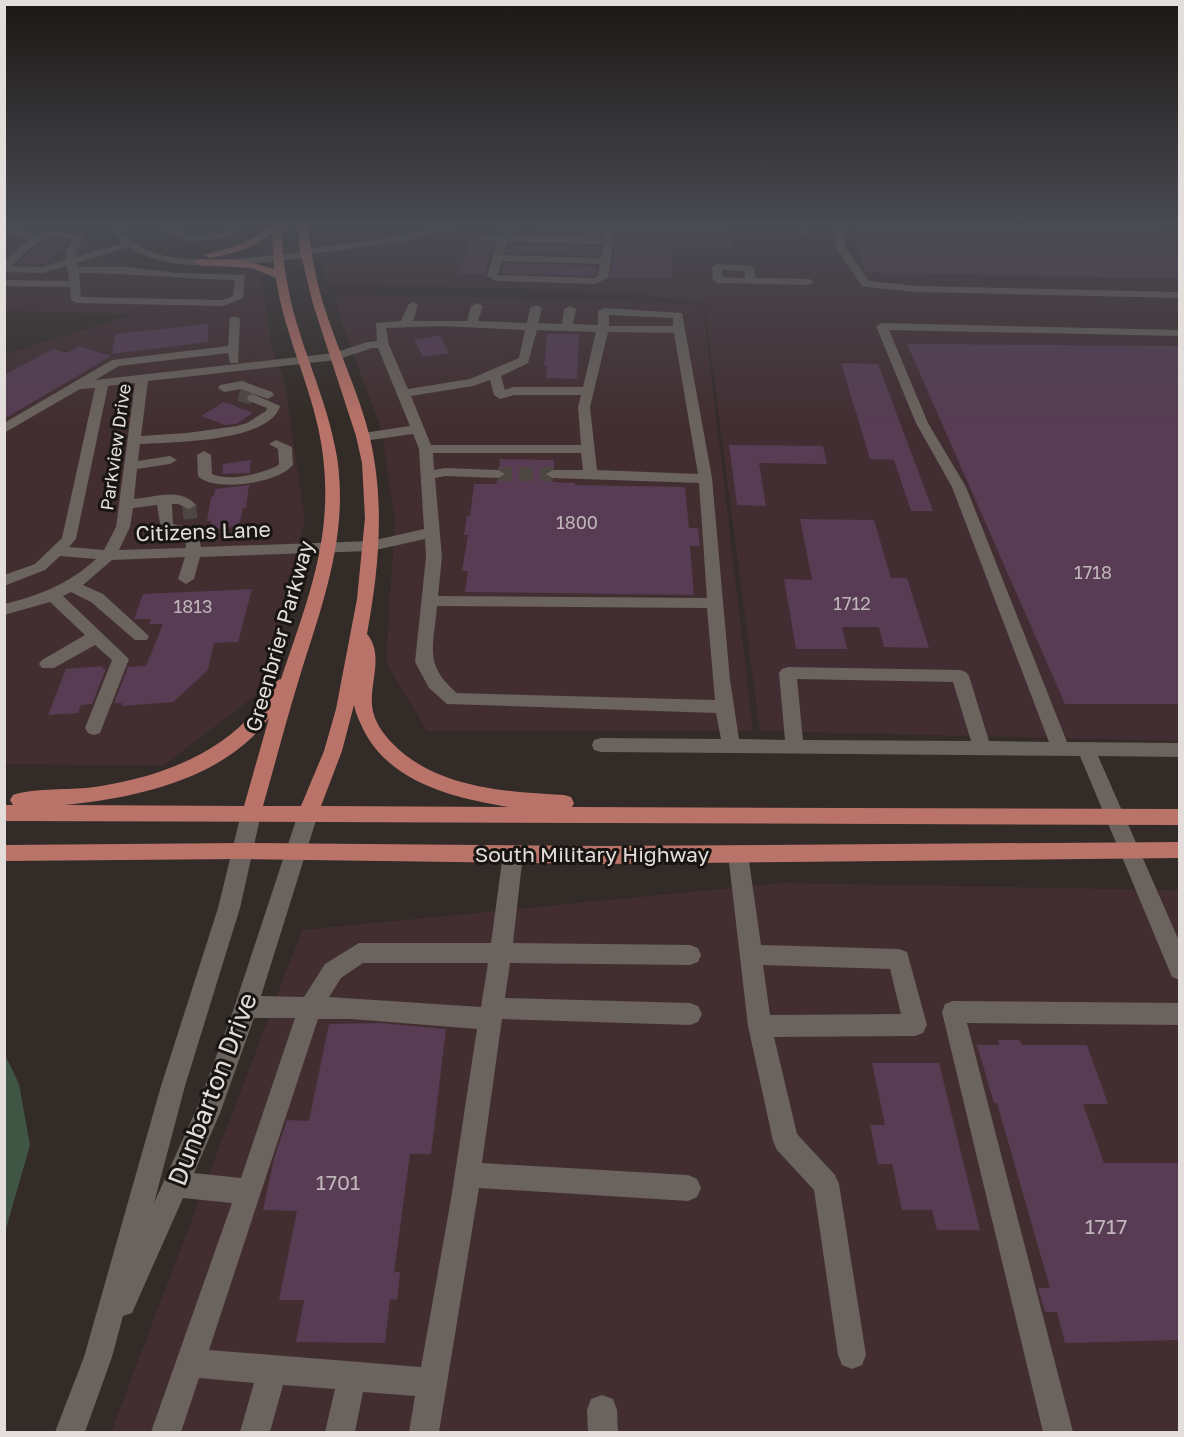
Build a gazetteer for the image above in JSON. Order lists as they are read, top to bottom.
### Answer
{
  "streets": {
    "main road": ["Greenbrier Parkway", "South Military Highway"],
    "street": ["Parkview Drive", "Citizens Lane", "Dunbarton Drive"]
  },
  "crossings": [
    ["Parkview Drive", "Citizens Lane"],
    ["Parkview Drive", "Greenbrier Parkway"],
    ["Citizens Lane", "Greenbrier Parkway"],
    ["Greenbrier Parkway", "South Military Highway"],
    ["Greenbrier Parkway", "Dunbarton Drive"],
    ["South Military Highway", "Dunbarton Drive"]
  ],
  "house_numbers": [
    "1800",
    "1718",
    "1712",
    "1813",
    "1701",
    "1717"
  ]
}
